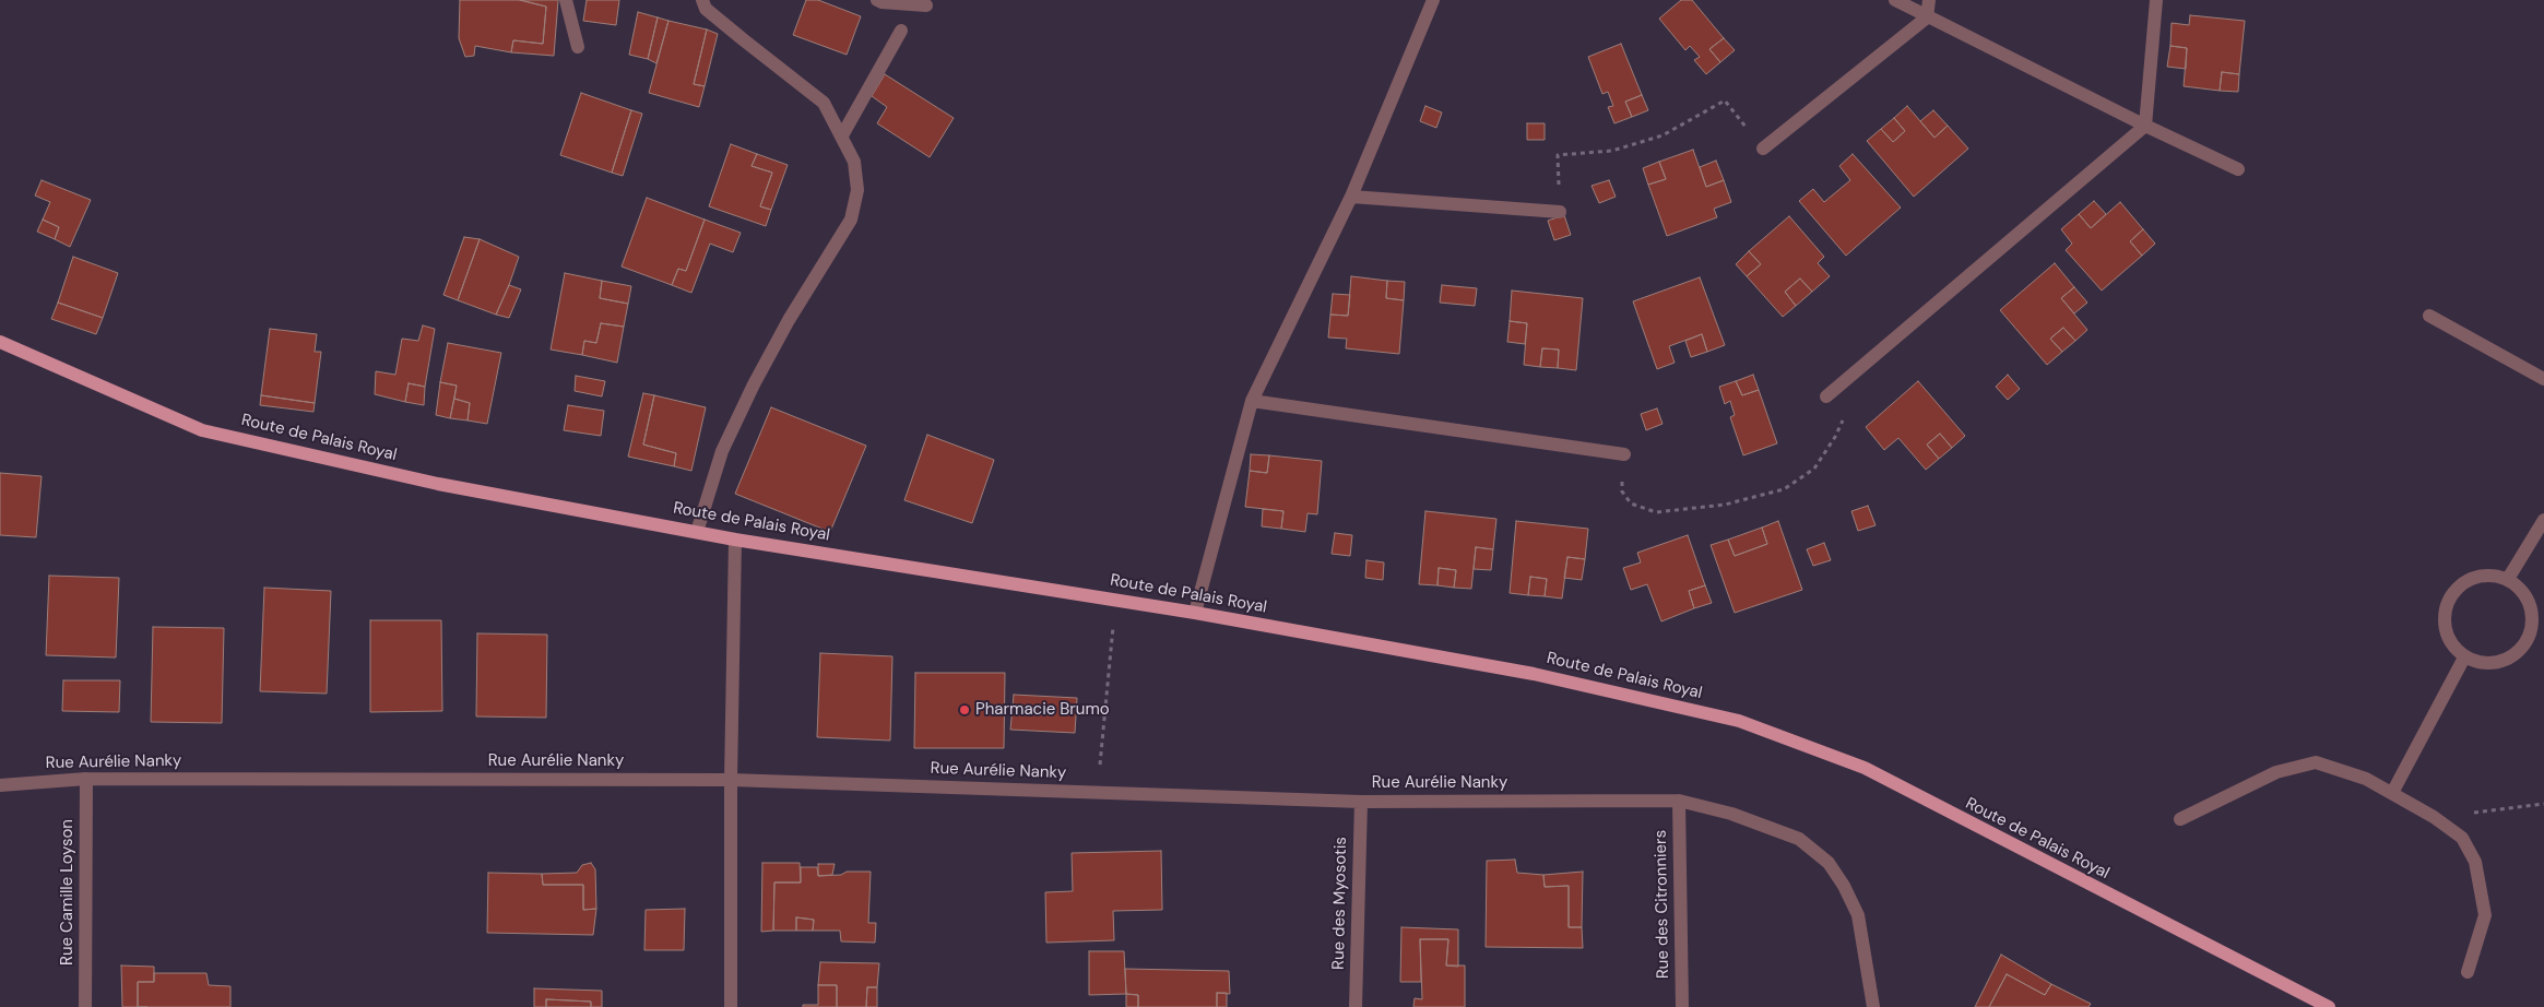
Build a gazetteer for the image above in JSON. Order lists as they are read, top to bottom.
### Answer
{
  "streets": {
    "main road": ["Route de Palais Royal"],
    "street": [
      "Rue Aurélie Nanky",
      "Rue Camille Loyson",
      "Rue des Myosotis",
      "Rue des Citronniers"
    ]
  },
  "crossings": [
    ["Rue Aurélie Nanky", "Rue Camille Loyson"],
    ["Rue Aurélie Nanky", "Rue des Myosotis"],
    ["Rue Aurélie Nanky", "Rue des Citronniers"]
  ],
  "places": ["Pharmacie Brumo"]
}
